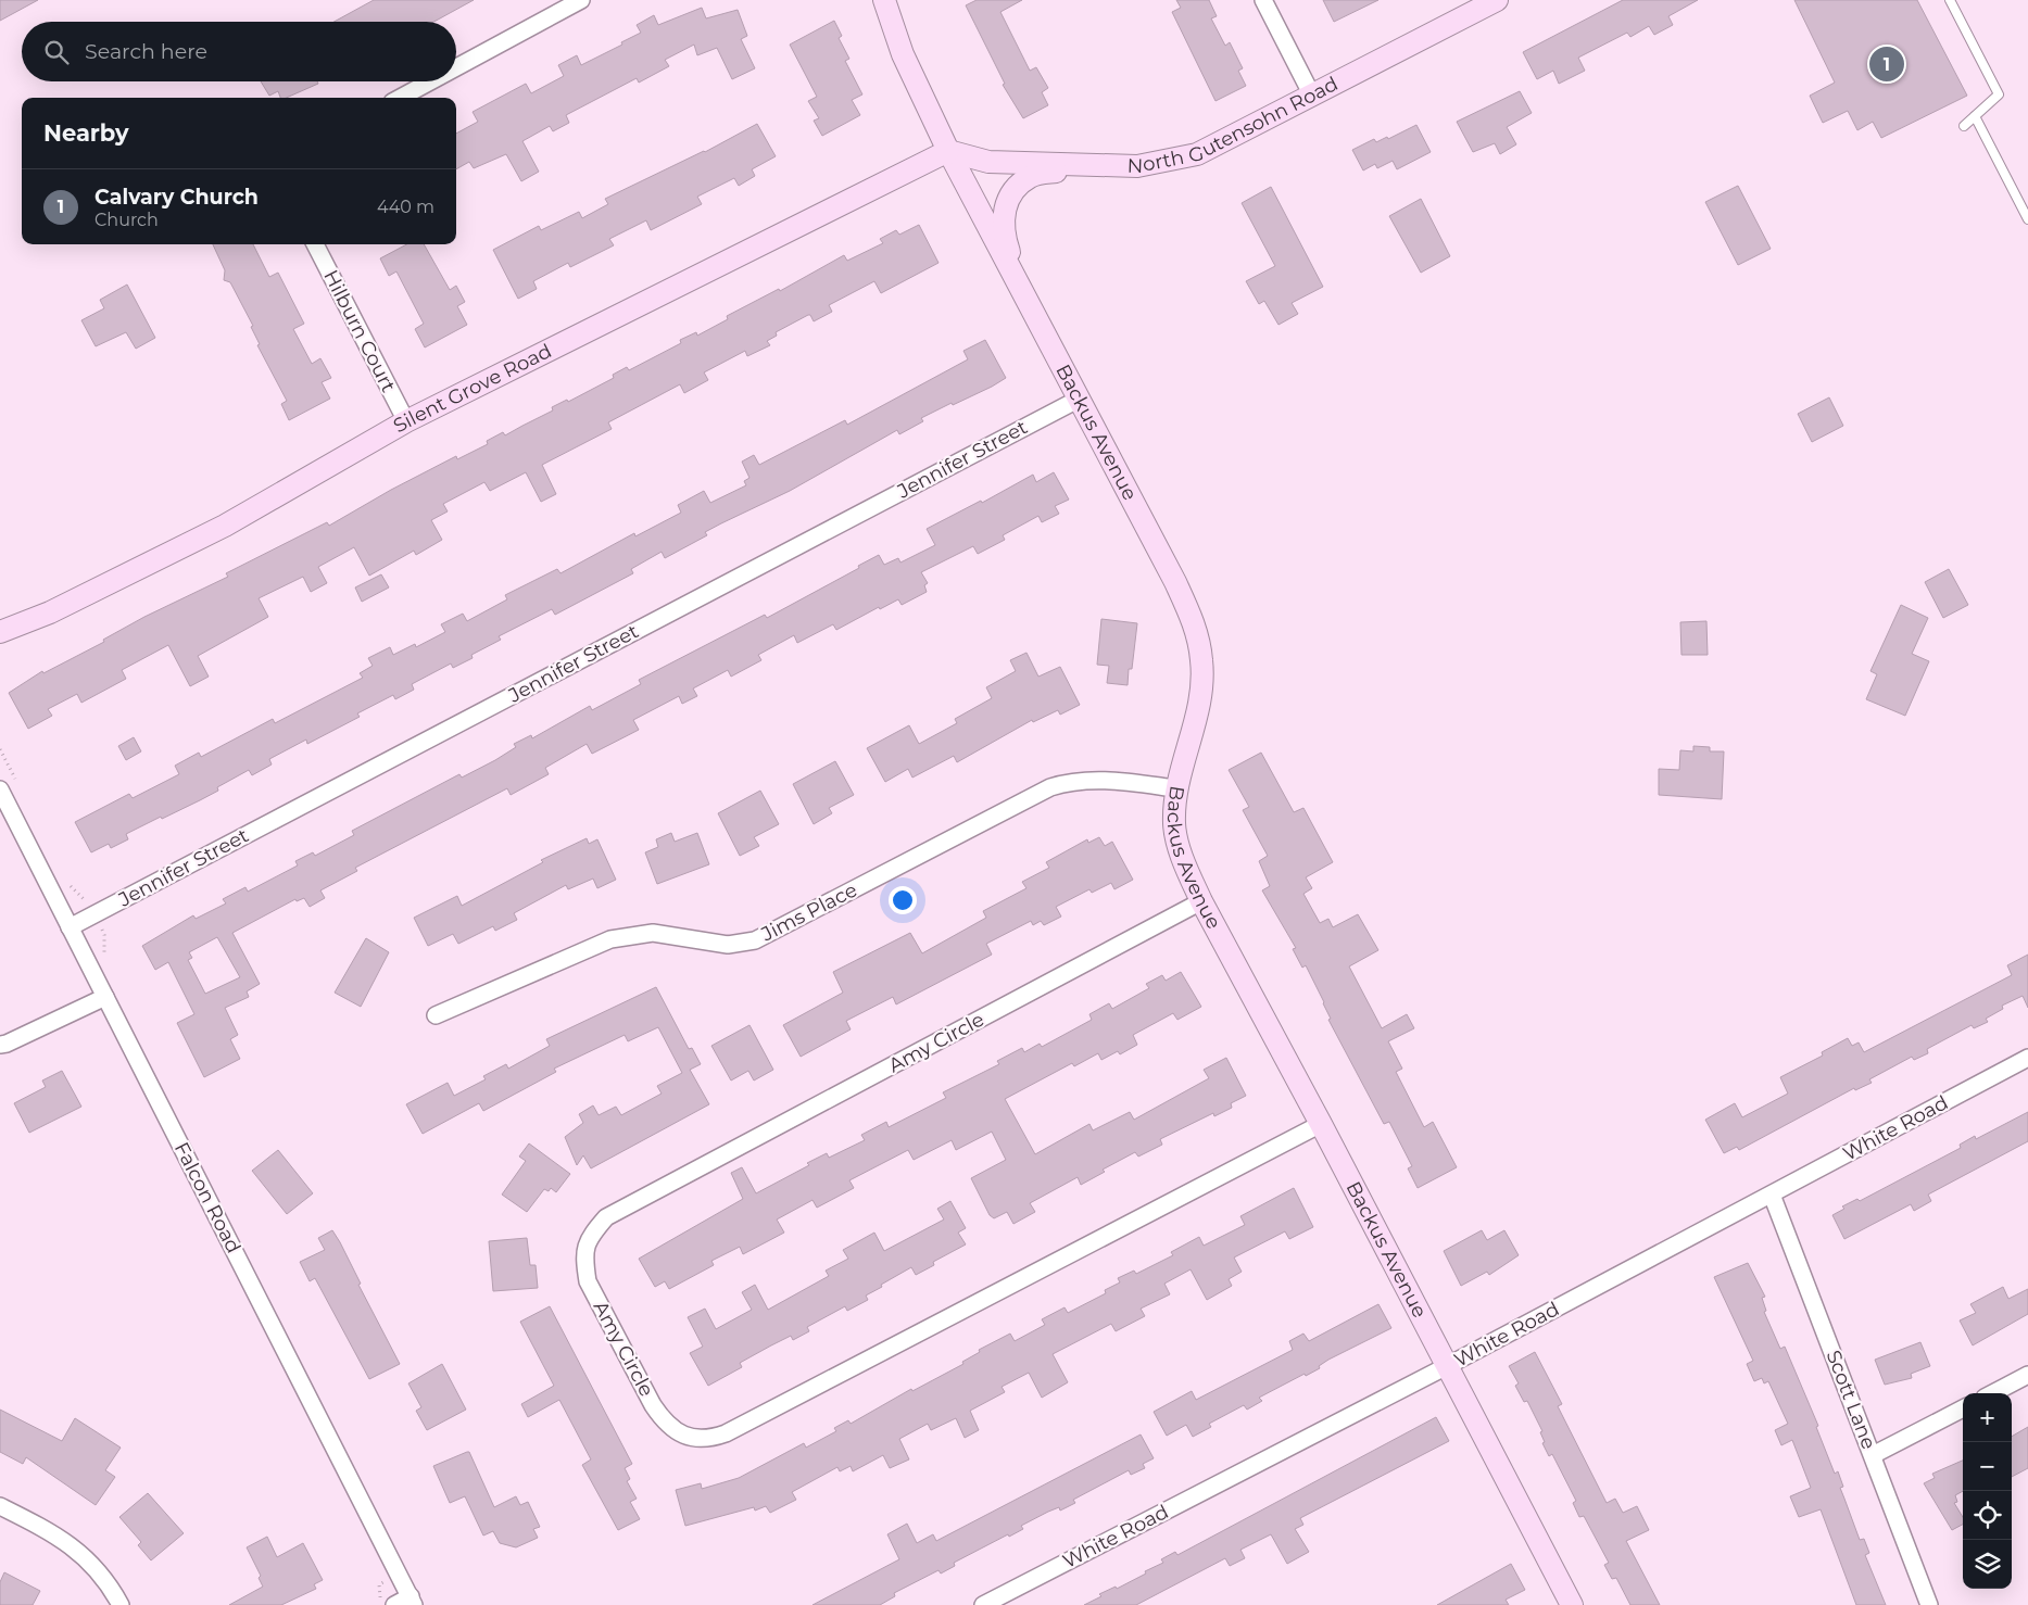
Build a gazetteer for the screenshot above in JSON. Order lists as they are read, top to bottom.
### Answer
{
  "streets": {
    "street": [
      "North Gutensohn Road",
      "Hilburn Court",
      "Silent Grove Road",
      "Backus Avenue",
      "Jennifer Street",
      "Jims Place",
      "Amy Circle",
      "White Road",
      "Falcon Road",
      "Scott Lane"
    ]
  },
  "crossings": [
    ["North Gutensohn Road", "Silent Grove Road"],
    ["North Gutensohn Road", "Backus Avenue"],
    ["Hilburn Court", "Silent Grove Road"],
    ["Silent Grove Road", "Backus Avenue"],
    ["Backus Avenue", "Jennifer Street"],
    ["Backus Avenue", "Jims Place"],
    ["Backus Avenue", "Amy Circle"],
    ["Backus Avenue", "White Road"],
    ["Jennifer Street", "Falcon Road"],
    ["White Road", "Scott Lane"]
  ],
  "page": {
    "search": "Search here",
    "pins": "1",
    "heading": "Nearby",
    "list": [
      {
        "mark": "1",
        "name": "Calvary Church",
        "note": "Church",
        "value": "440 m"
      }
    ],
    "map_buttons": ["+", "−"]
  }
}
